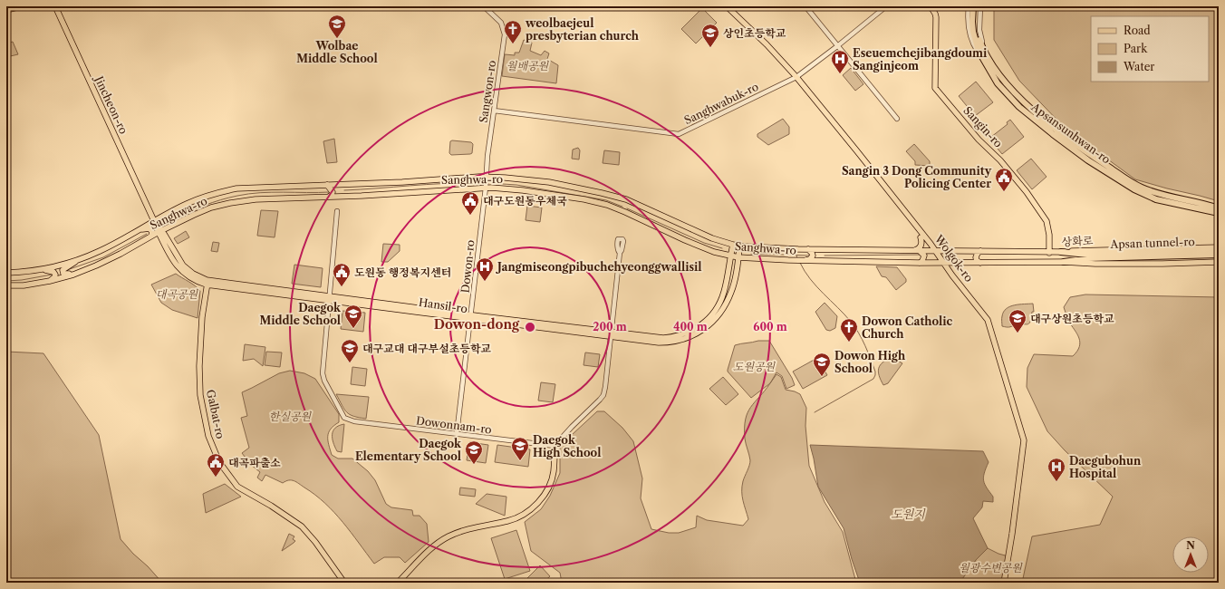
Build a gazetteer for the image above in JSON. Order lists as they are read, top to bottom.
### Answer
{
  "streets": {
    "highway": ["Apsansunhwan-ro", "Apsan tunnel-ro"],
    "main road": [
      "Jincheon-ro",
      "Sangin-ro",
      "Sanghwa-ro",
      "상화로",
      "Wolgok-ro",
      "Hansil-ro",
      "Galbat-ro"
    ],
    "street": [
      "Sangwon-ro",
      "Sanghwabuk-ro",
      "Dowon-ro",
      "Dowonnam-ro"
    ]
  },
  "crossings": [
    ["Sangwon-ro", "Sanghwabuk-ro"],
    ["Sangwon-ro", "Sanghwa-ro"],
    ["Sangwon-ro", "Dowon-ro"],
    ["Sanghwabuk-ro", "Wolgok-ro"],
    ["Jincheon-ro", "Sanghwa-ro"],
    ["Jincheon-ro", "Hansil-ro"],
    ["Sangin-ro", "상화로"],
    ["Sanghwa-ro", "상화로"],
    ["Sanghwa-ro", "Wolgok-ro"],
    ["Sanghwa-ro", "Dowon-ro"],
    ["Sanghwa-ro", "Hansil-ro"],
    ["상화로", "Apsan tunnel-ro"],
    ["상화로", "Wolgok-ro"],
    ["Dowon-ro", "Hansil-ro"],
    ["Dowon-ro", "Dowonnam-ro"],
    ["Hansil-ro", "Galbat-ro"],
    ["Hansil-ro", "Dowonnam-ro"]
  ],
  "districts": ["Dowon-dong"],
  "water": ["도원지"],
  "parks": [
    "월배공원",
    "대곡공원",
    "도원공원",
    "한실공원",
    "월광수변공원"
  ],
  "places": {
    "school or university": [
      "Wolbae Middle School",
      "상인초등학교",
      "Daegok Middle School",
      "대구상원초등학교",
      "대구교대 대구부설초등학교",
      "Dowon High School",
      "Daegok High School",
      "Daegok Elementary School"
    ],
    "church": ["weolbaejeul presbyterian church", "Dowon Catholic Church"],
    "hospital": ["Eseuemchejibangdoumi Sanginjeom", "Jangmiseongpibuchehyeonggwallisil", "Daegubohun Hospital"],
    "public building": [
      "Sangin 3 Dong Community Policing Center",
      "대구도원동우체국",
      "도원동 행정복지센터",
      "대곡파출소"
    ]
  },
  "legend": ["Road", "Park", "Water"],
  "north": "top",
  "rings": ["200 m", "400 m", "600 m"]
}
